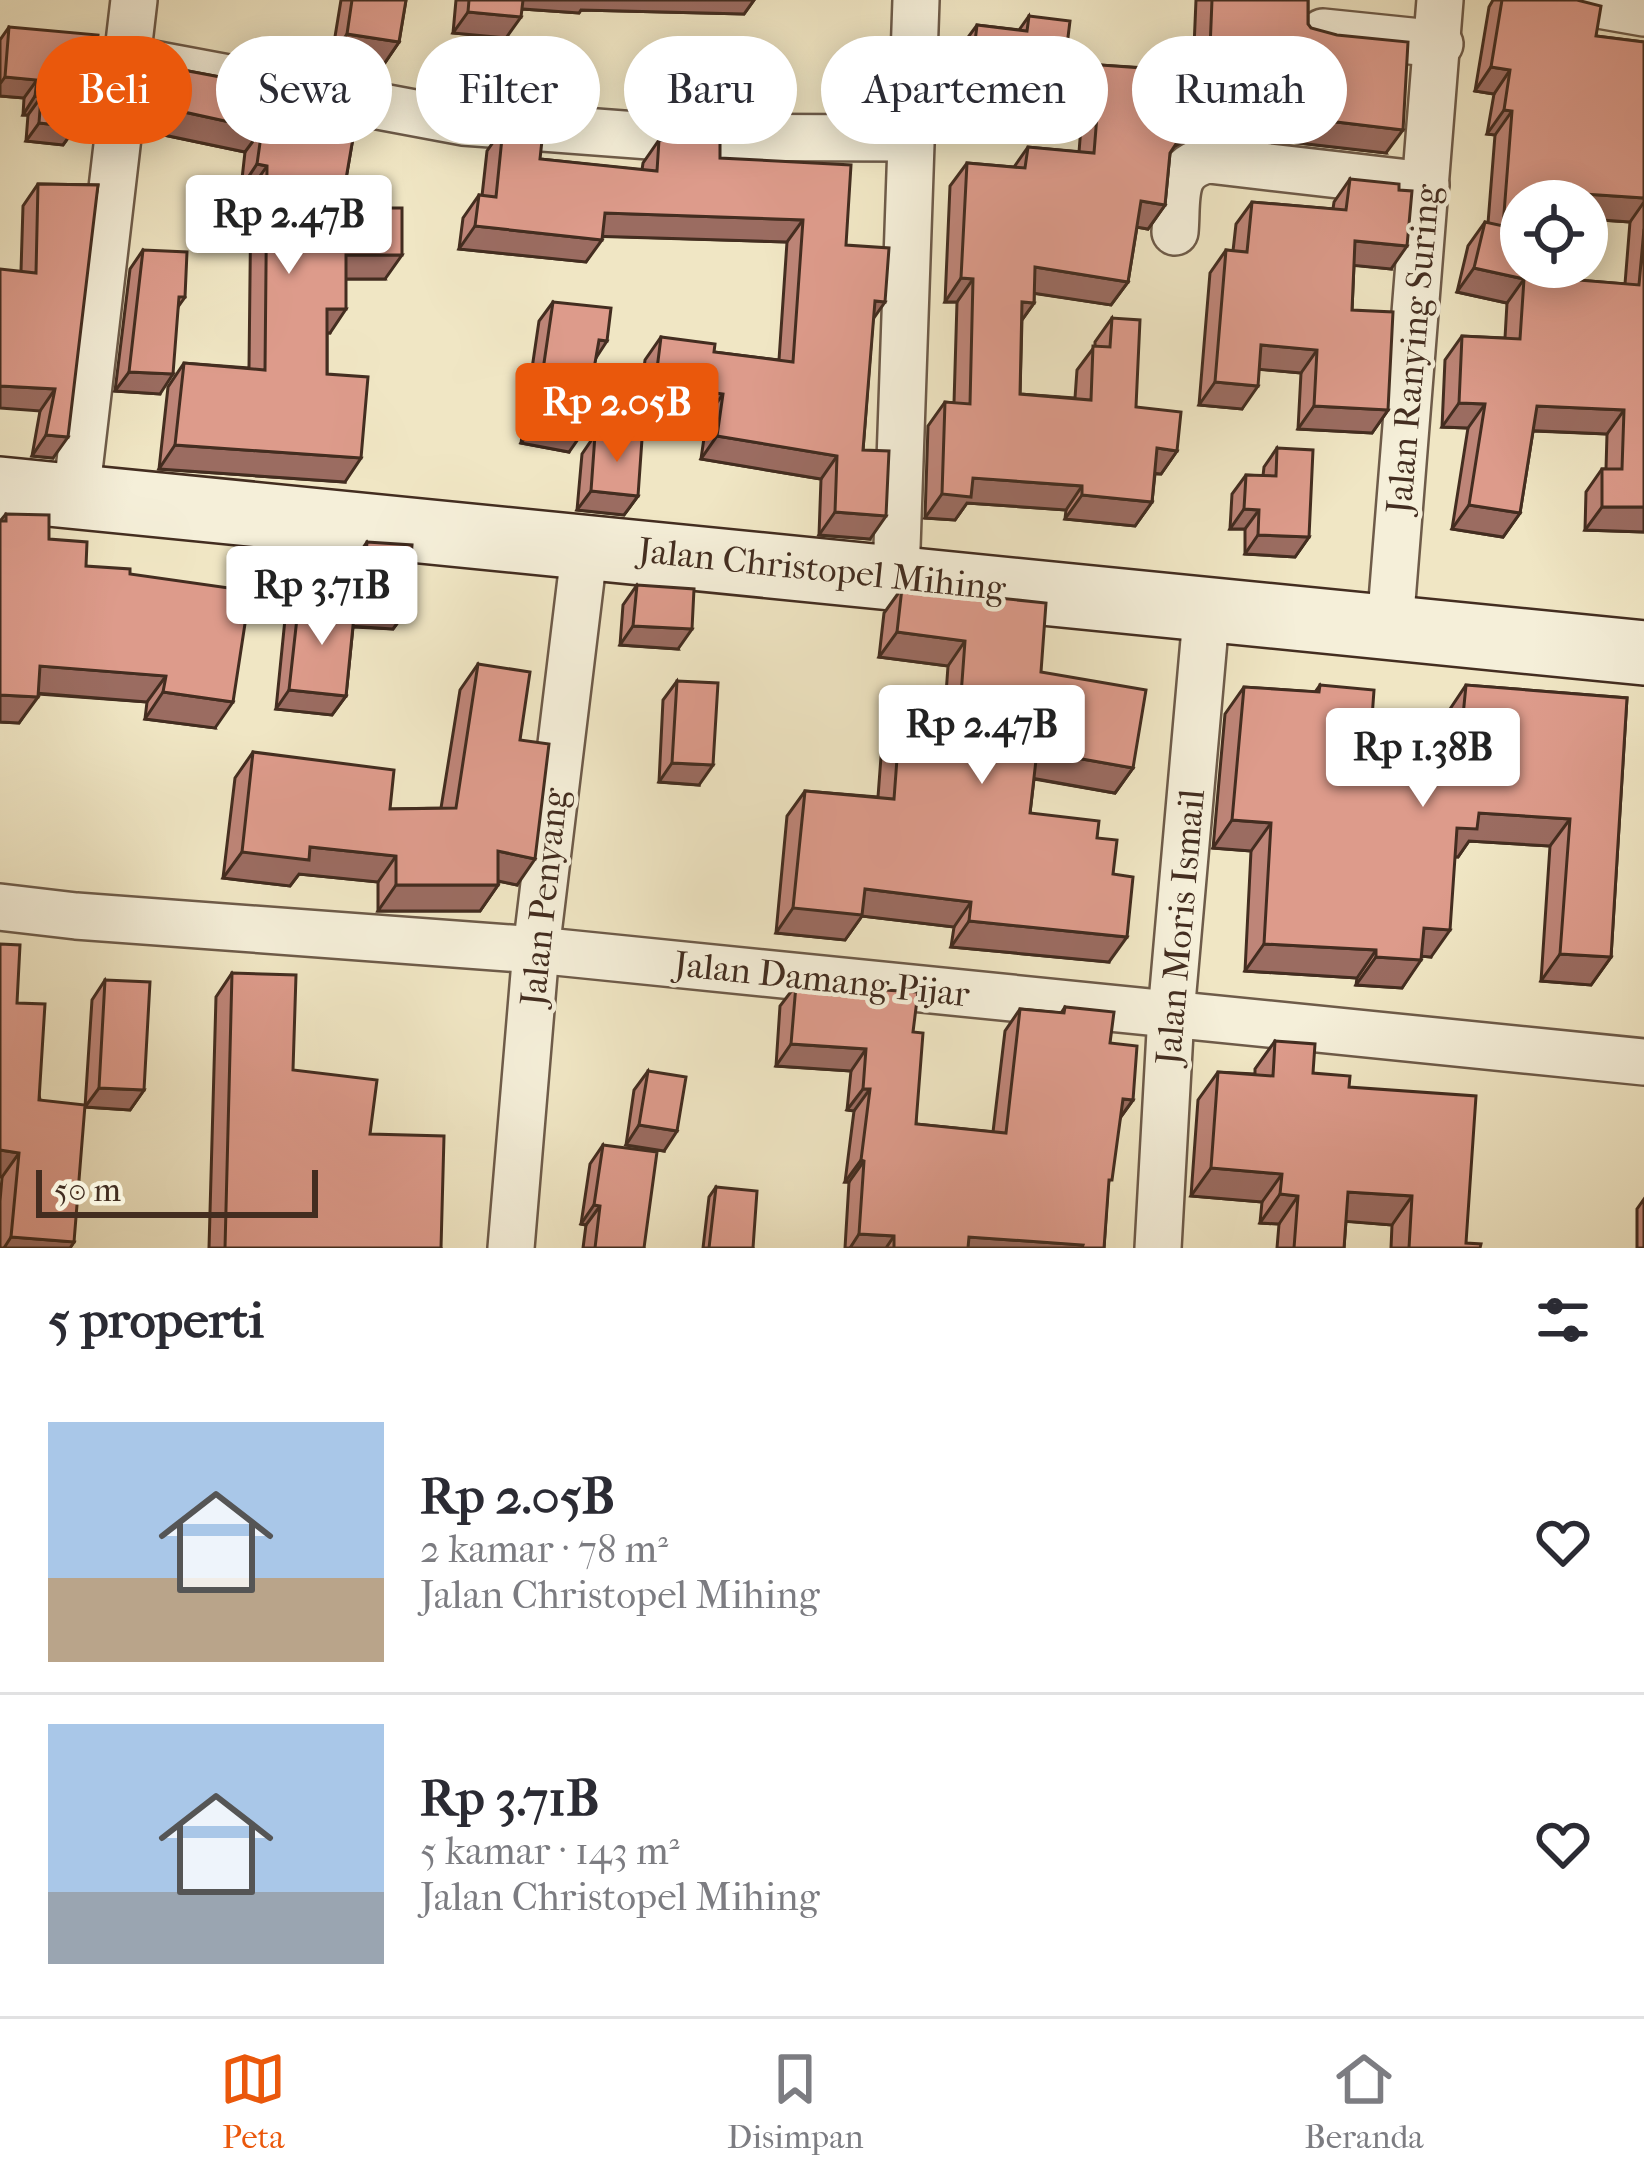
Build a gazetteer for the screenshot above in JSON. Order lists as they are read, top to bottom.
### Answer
{
  "streets": {
    "street": [
      "Jalan Ranying Suring",
      "Jalan Christopel Mihing",
      "Jalan Penyang",
      "Jalan Moris Ismail",
      "Jalan Damang Pijar"
    ]
  },
  "crossings": [
    ["Jalan Ranying Suring", "Jalan Christopel Mihing"],
    ["Jalan Christopel Mihing", "Jalan Penyang"],
    ["Jalan Christopel Mihing", "Jalan Moris Ismail"],
    ["Jalan Penyang", "Jalan Damang Pijar"],
    ["Jalan Moris Ismail", "Jalan Damang Pijar"]
  ],
  "scale_bar": "50 m",
  "page": {
    "chip": [
      "Beli",
      "Sewa",
      "Filter",
      "Baru",
      "Apartemen",
      "Rumah"
    ],
    "price": [
      "Rp 2.47B",
      "Rp 2.05B",
      "Rp 3.71B",
      "Rp 2.47B",
      "Rp 1.38B"
    ],
    "scale": "50 m",
    "heading": "5 properti",
    "list": [
      {
        "name": "Rp 2.05B",
        "note": "2 kamar · 78 m² · Jalan Christopel Mihing"
      },
      {
        "name": "Rp 3.71B",
        "note": "5 kamar · 143 m² · Jalan Christopel Mihing"
      }
    ],
    "tabs": ["Peta", "Disimpan", "Beranda"]
  }
}
